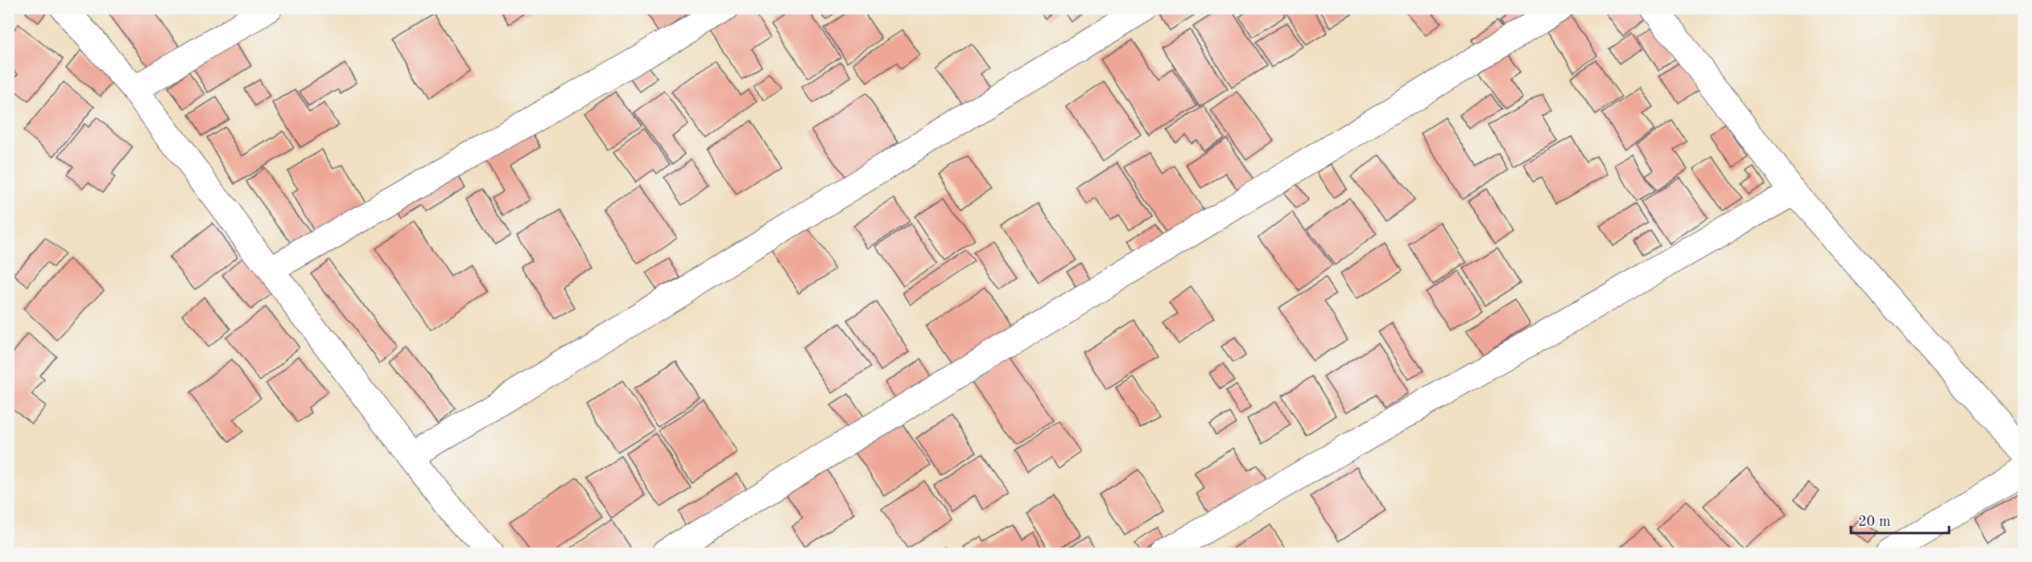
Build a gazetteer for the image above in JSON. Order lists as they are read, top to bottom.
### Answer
{
  "scale_bar": "20 m"
}
